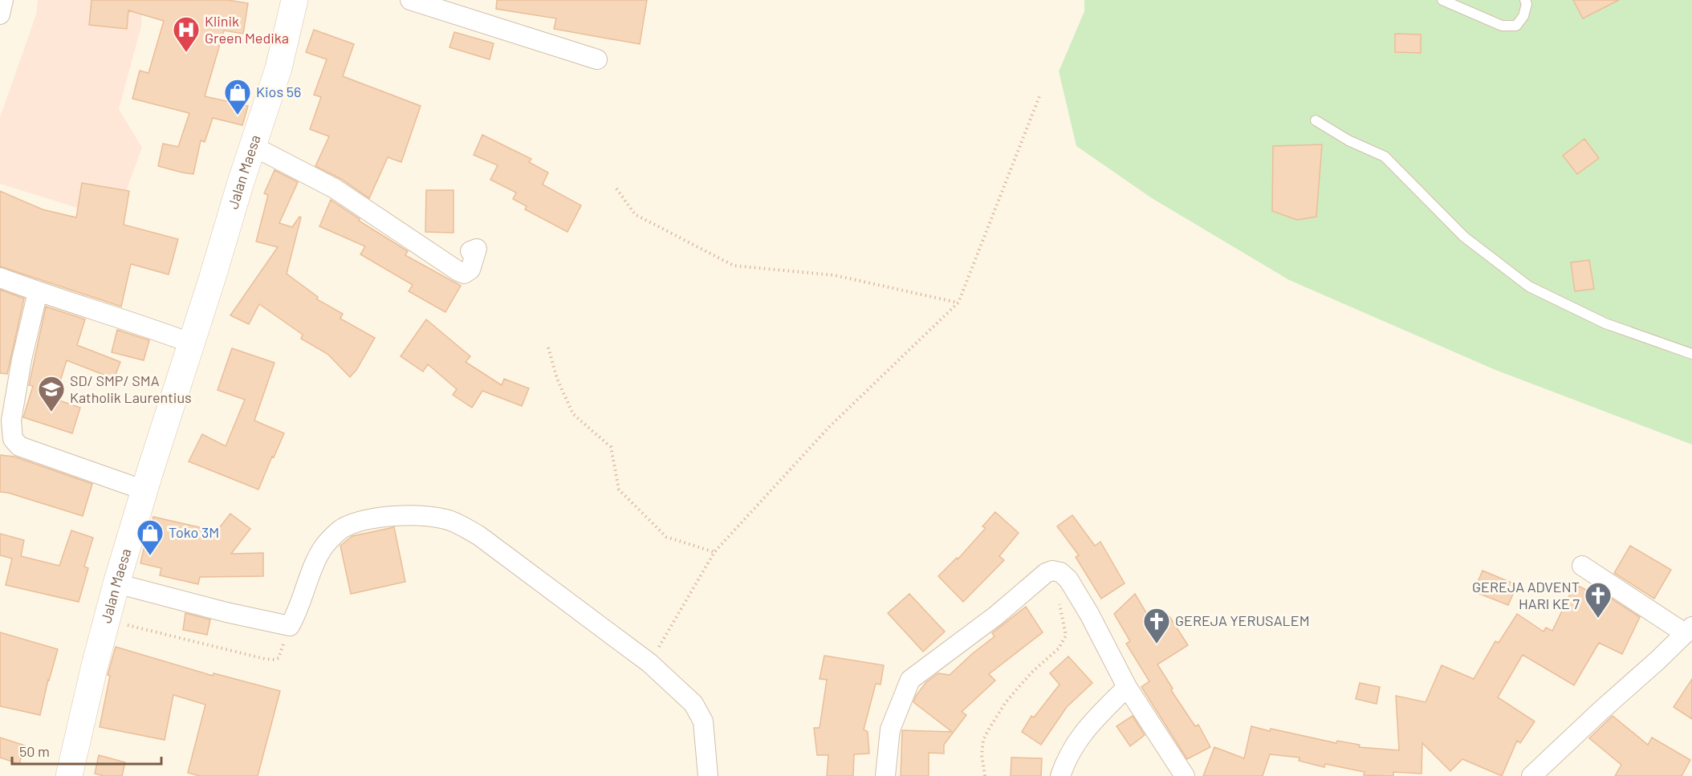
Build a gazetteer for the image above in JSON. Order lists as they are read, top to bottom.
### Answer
{
  "streets": {
    "street": ["Jalan Maesa"]
  },
  "places": {
    "hospital": ["Klinik Green Medika"],
    "shop": ["Kios 56", "Toko 3M"],
    "school or university": ["SD/ SMP/ SMA Katholik Laurentius"],
    "church": ["GEREJA ADVENT HARI KE 7", "GEREJA YERUSALEM"]
  },
  "scale_bar": "50 m"
}
